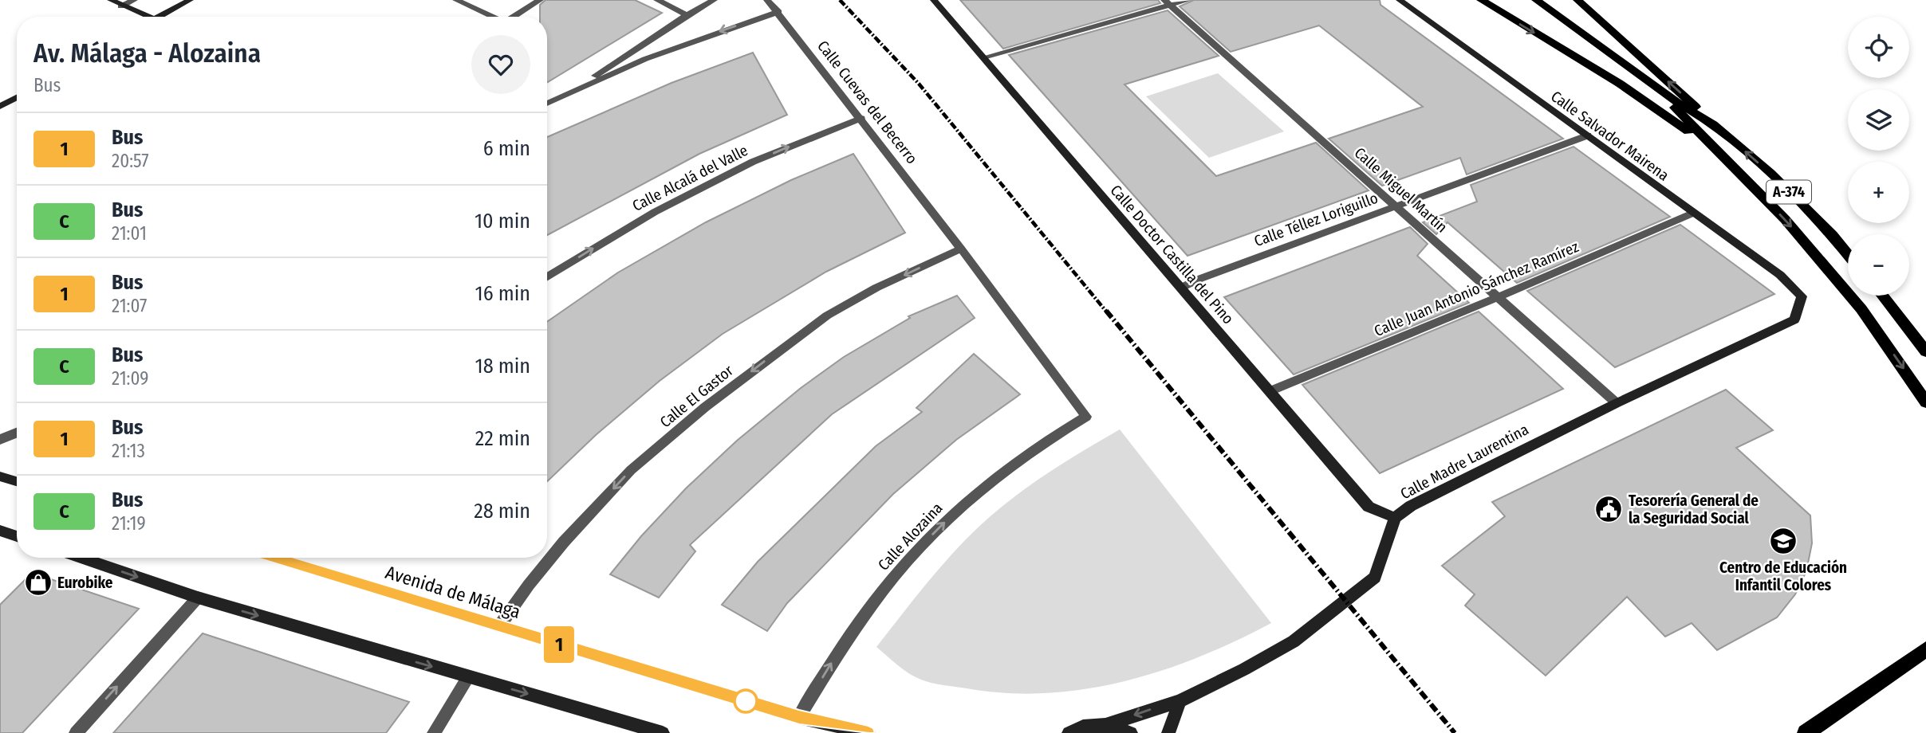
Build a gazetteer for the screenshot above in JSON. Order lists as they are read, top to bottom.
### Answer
{
  "streets": {
    "main road": ["A-374"],
    "street": [
      "Calle Cuevas del Becerro",
      "Calle Salvador Mairena",
      "Calle Alcalá del Valle",
      "Calle Miguel Martín",
      "Calle Téllez Loriguillo",
      "Calle Doctor Castilla del Pino",
      "Calle Juan Antonio Sánchez Ramírez",
      "Calle El Gastor",
      "Calle Madre Laurentina",
      "Calle Alozaina",
      "Avenida de Málaga"
    ]
  },
  "crossings": [
    ["Calle Cuevas del Becerro", "Calle Alcalá del Valle"],
    ["Calle Cuevas del Becerro", "Calle El Gastor"],
    ["Calle Cuevas del Becerro", "Calle Alozaina"],
    ["Calle Salvador Mairena", "Calle Téllez Loriguillo"],
    ["Calle Salvador Mairena", "Calle Juan Antonio Sánchez Ramírez"],
    ["Calle Salvador Mairena", "Calle Madre Laurentina"],
    ["Calle Miguel Martín", "Calle Téllez Loriguillo"],
    ["Calle Miguel Martín", "Calle Juan Antonio Sánchez Ramírez"],
    ["Calle Miguel Martín", "Calle Madre Laurentina"],
    ["Calle Téllez Loriguillo", "Calle Doctor Castilla del Pino"],
    ["Calle Doctor Castilla del Pino", "Calle Juan Antonio Sánchez Ramírez"],
    ["Calle Doctor Castilla del Pino", "Calle Madre Laurentina"],
    ["Calle El Gastor", "Avenida de Málaga"],
    ["Calle Alozaina", "Avenida de Málaga"]
  ],
  "one_way": ["Calle Alcalá del Valle", "Calle El Gastor", "Calle Alozaina"],
  "places": {
    "public building": ["Tesorería General de la Seguridad Social"],
    "school or university": ["Centro de Educación Infantil Colores"],
    "shop": ["Eurobike"]
  },
  "lines": ["bus line 1"],
  "page": {
    "on_map": "1",
    "map_buttons": ["+", "−"],
    "heading": ["Av. Málaga - Alozaina", "Bus"],
    "list": [
      {
        "mark": "1",
        "name": "Bus",
        "note": "20:57",
        "value": "6 min"
      },
      {
        "mark": "C",
        "name": "Bus",
        "note": "21:01",
        "value": "10 min"
      },
      {
        "mark": "1",
        "name": "Bus",
        "note": "21:07",
        "value": "16 min"
      },
      {
        "mark": "C",
        "name": "Bus",
        "note": "21:09",
        "value": "18 min"
      },
      {
        "mark": "1",
        "name": "Bus",
        "note": "21:13",
        "value": "22 min"
      },
      {
        "mark": "C",
        "name": "Bus",
        "note": "21:19",
        "value": "28 min"
      }
    ]
  }
}
